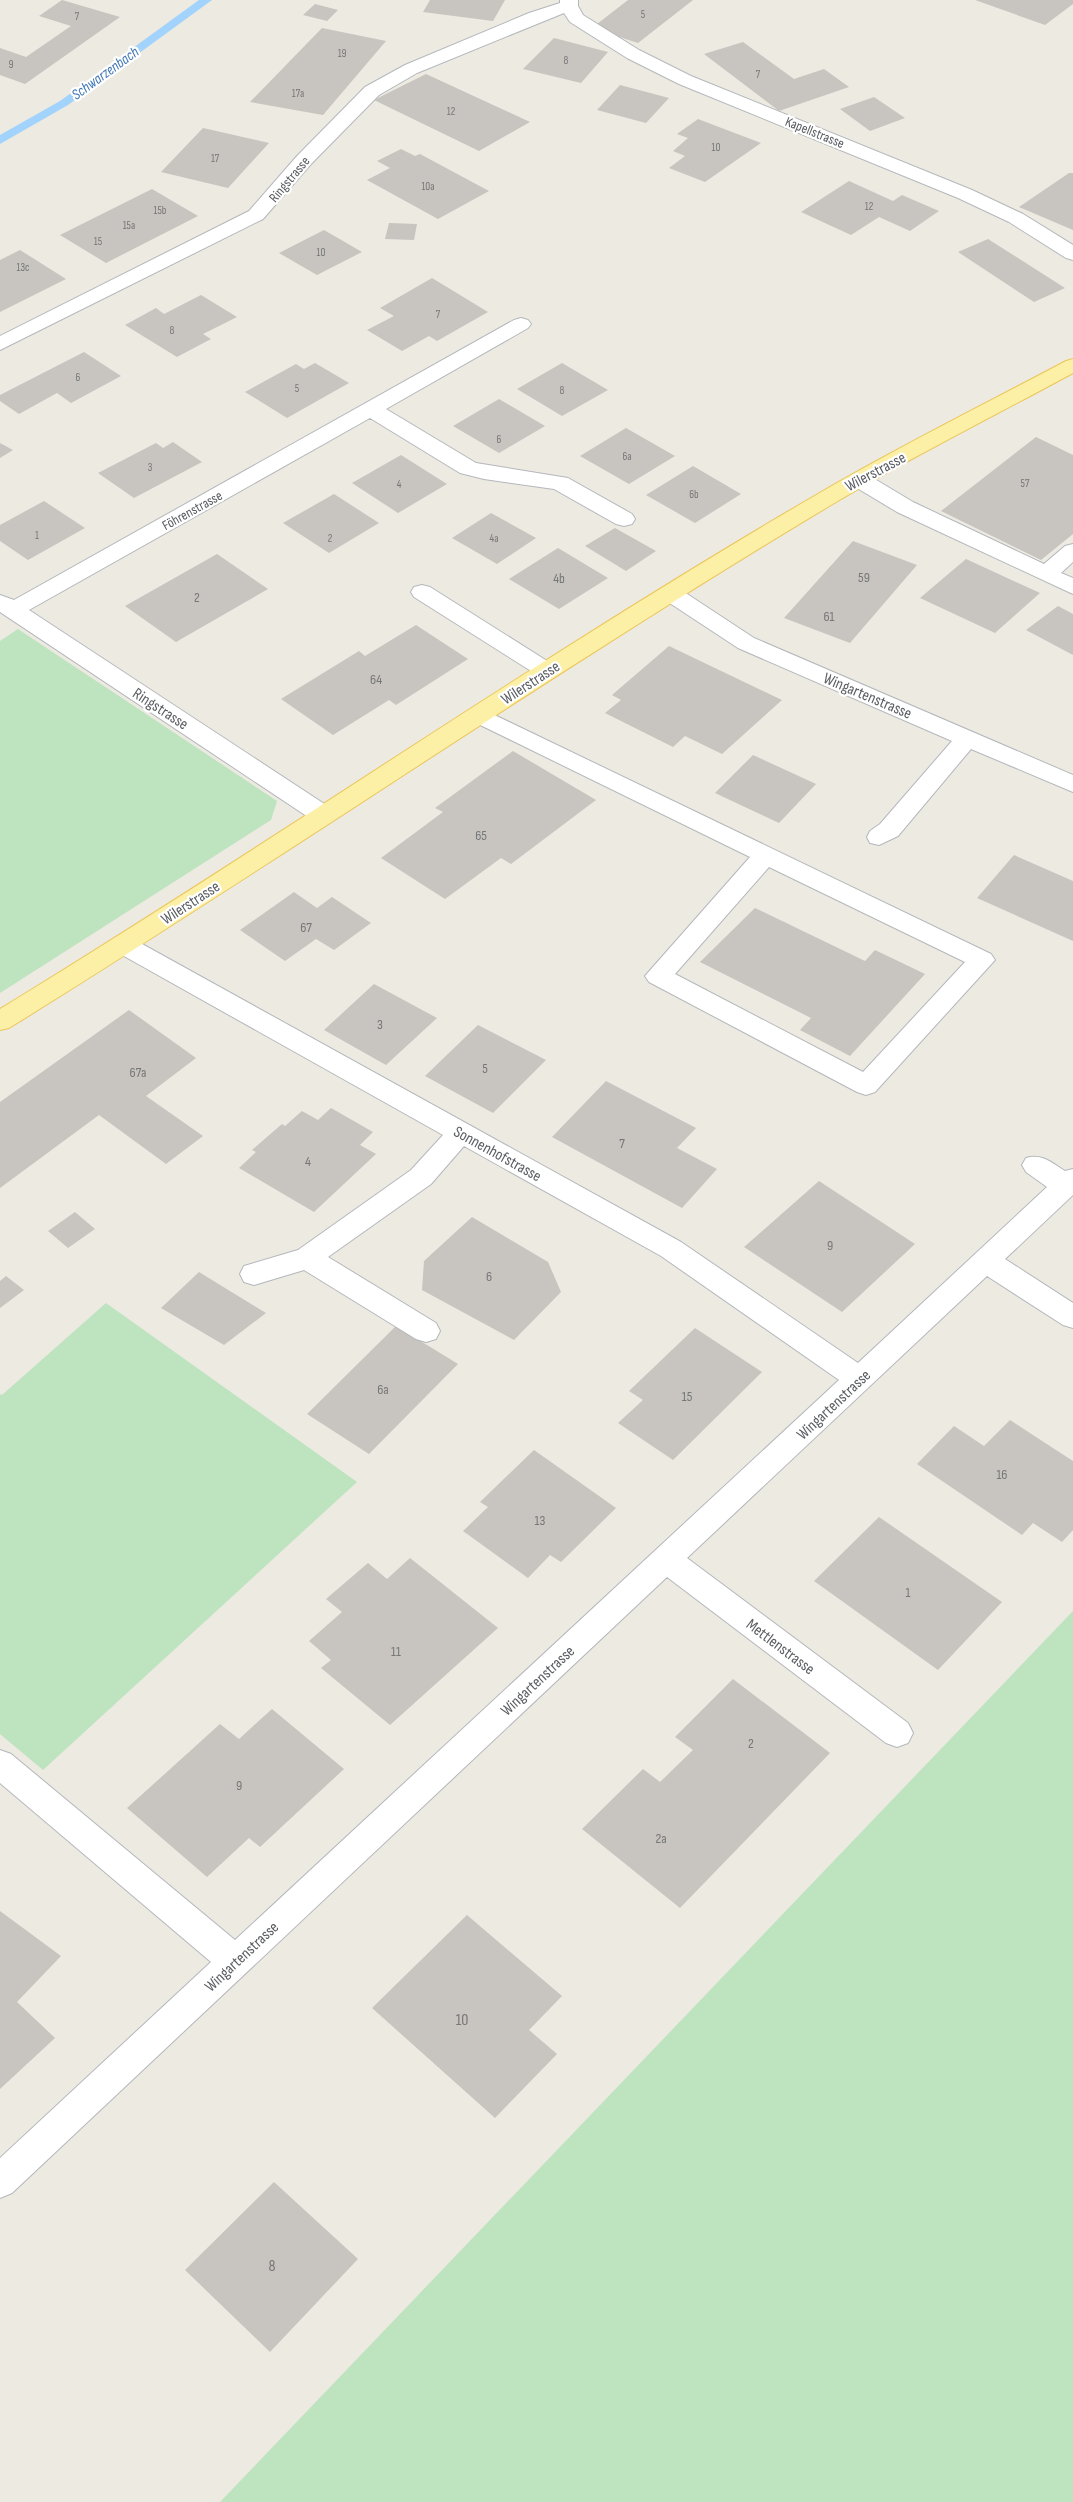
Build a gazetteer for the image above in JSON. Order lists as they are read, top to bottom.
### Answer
{
  "streets": {
    "main road": ["Wilerstrasse"],
    "street": [
      "Kapellstrasse",
      "Ringstrasse",
      "Föhrenstrasse",
      "Wingartenstrasse",
      "Sonnenhofstrasse",
      "Mettlenstrasse"
    ]
  },
  "crossings": [
    ["Kapellstrasse", "Ringstrasse"],
    ["Ringstrasse", "Wilerstrasse"],
    ["Ringstrasse", "Föhrenstrasse"],
    ["Wilerstrasse", "Wingartenstrasse"],
    ["Wilerstrasse", "Sonnenhofstrasse"],
    ["Wingartenstrasse", "Sonnenhofstrasse"],
    ["Wingartenstrasse", "Mettlenstrasse"]
  ],
  "water": ["Schwarzenbach"],
  "house_numbers": [
    "5",
    "7",
    "19",
    "8",
    "9",
    "7",
    "17a",
    "12",
    "10",
    "17",
    "10a",
    "12",
    "15b",
    "15a",
    "15",
    "10",
    "13c",
    "7",
    "8",
    "6",
    "5",
    "8",
    "6",
    "6a",
    "3",
    "57",
    "4",
    "6b",
    "1",
    "2",
    "4a",
    "59",
    "4b",
    "2",
    "61",
    "64",
    "65",
    "67",
    "3",
    "5",
    "67a",
    "7",
    "4",
    "9",
    "6",
    "6a",
    "15",
    "16",
    "13",
    "1",
    "11",
    "2",
    "9",
    "2a",
    "10",
    "8"
  ]
}
